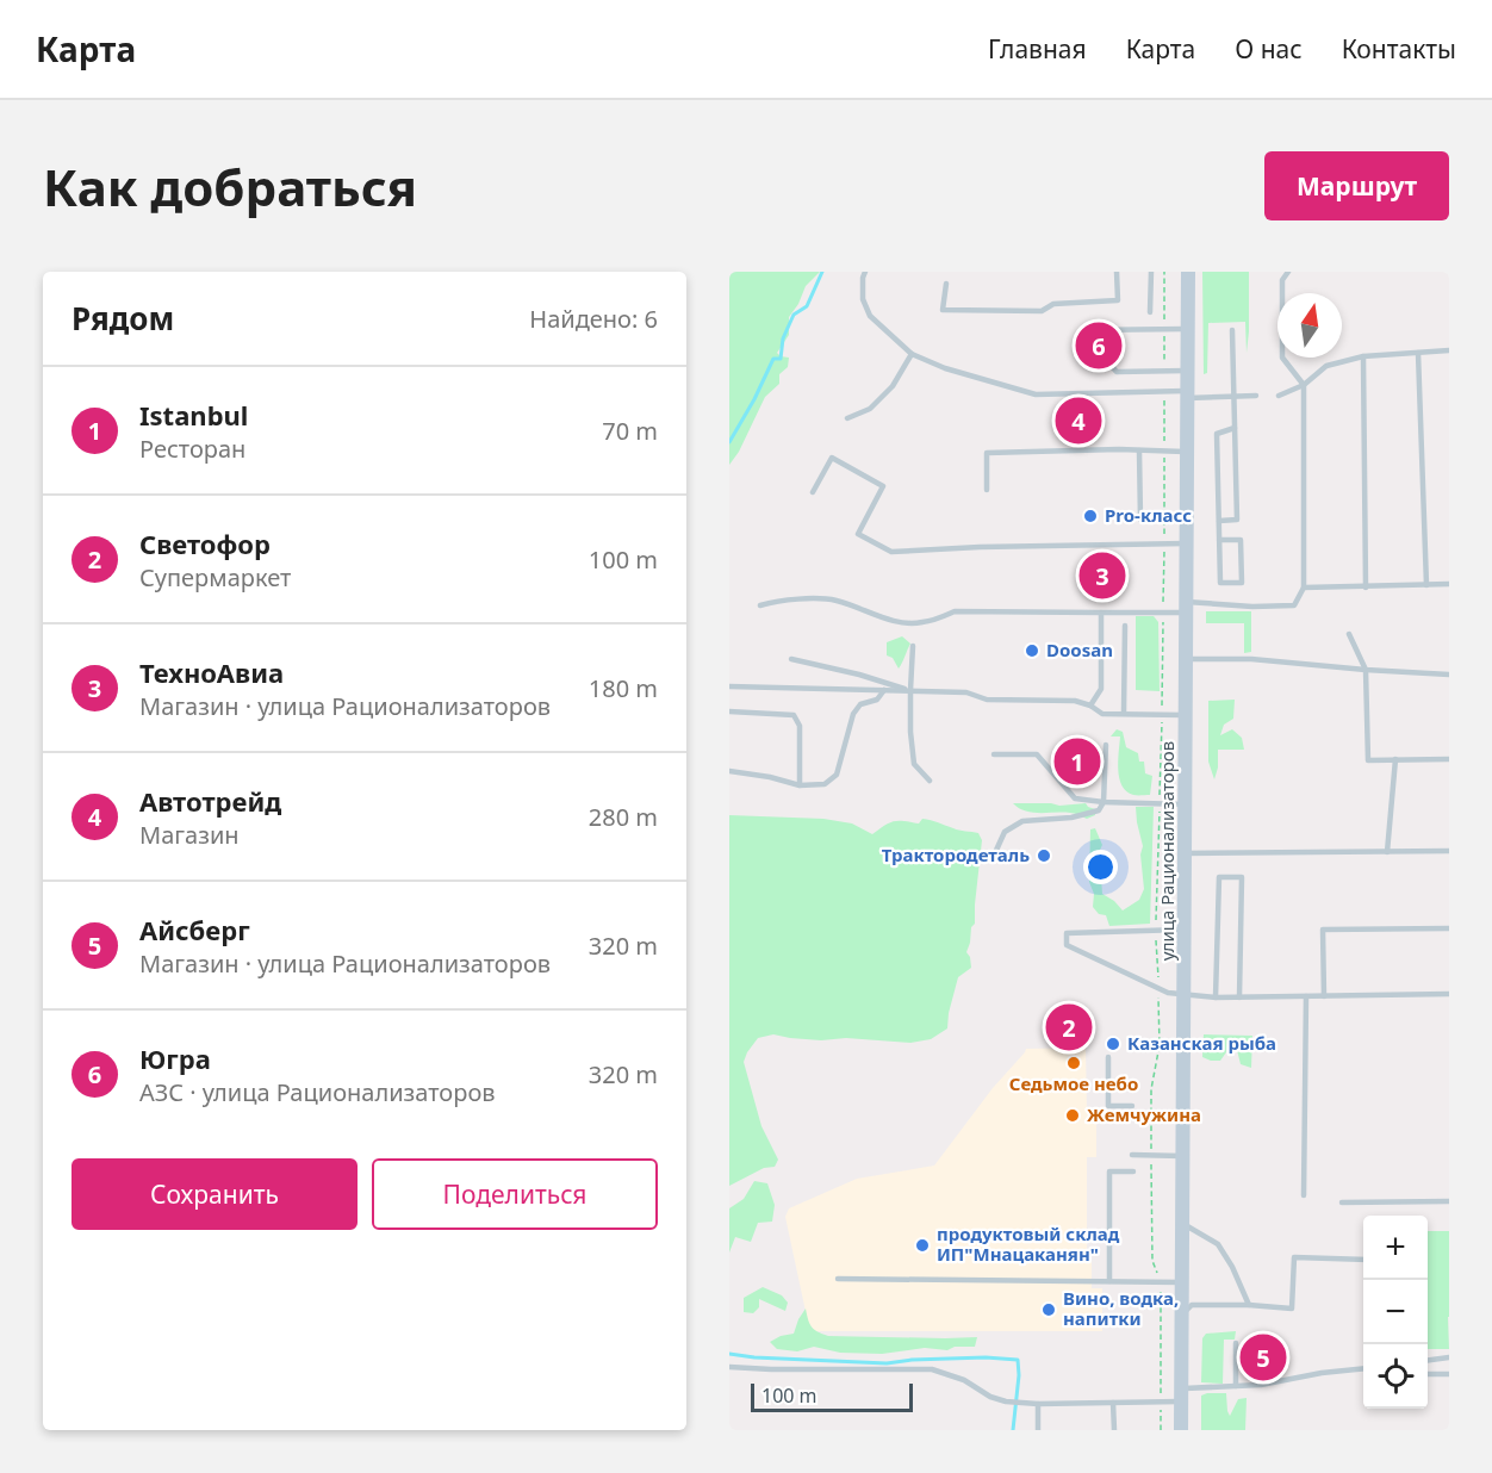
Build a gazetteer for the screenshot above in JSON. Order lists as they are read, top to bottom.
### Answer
{
  "streets": {
    "main road": ["улица Рационализаторов"]
  },
  "places": [
    "Pro-класс",
    "Doosan",
    "Трактородеталь",
    "Казанская рыба",
    "Седьмое небо",
    "Жемчужина",
    "продуктовый склад ИП\"Мнацаканян\"",
    "Вино, водка, напитки"
  ],
  "scale_bar": "100 m",
  "north": "top",
  "page": {
    "header": "Карта",
    "nav": [
      "Главная",
      "Карта",
      "О нас",
      "Контакты"
    ],
    "buttons": [
      "Маршрут",
      ["Сохранить", "Поделиться"]
    ],
    "title": "Как добраться",
    "heading": ["Рядом", "Найдено: 6"],
    "pins": [
      "6",
      "4",
      "3",
      "1",
      "2",
      "5"
    ],
    "list": [
      {
        "mark": "1",
        "name": "Istanbul",
        "note": "Ресторан",
        "value": "70 m"
      },
      {
        "mark": "2",
        "name": "Светофор",
        "note": "Супермаркет",
        "value": "100 m"
      },
      {
        "mark": "3",
        "name": "ТехноАвиа",
        "note": "Магазин · улица Рационализаторов",
        "value": "180 m"
      },
      {
        "mark": "4",
        "name": "Автотрейд",
        "note": "Магазин",
        "value": "280 m"
      },
      {
        "mark": "5",
        "name": "Айсберг",
        "note": "Магазин · улица Рационализаторов",
        "value": "320 m"
      },
      {
        "mark": "6",
        "name": "Югра",
        "note": "АЗС · улица Рационализаторов",
        "value": "320 m"
      }
    ],
    "map_buttons": ["+", "−"],
    "scale": "100 m"
  }
}
